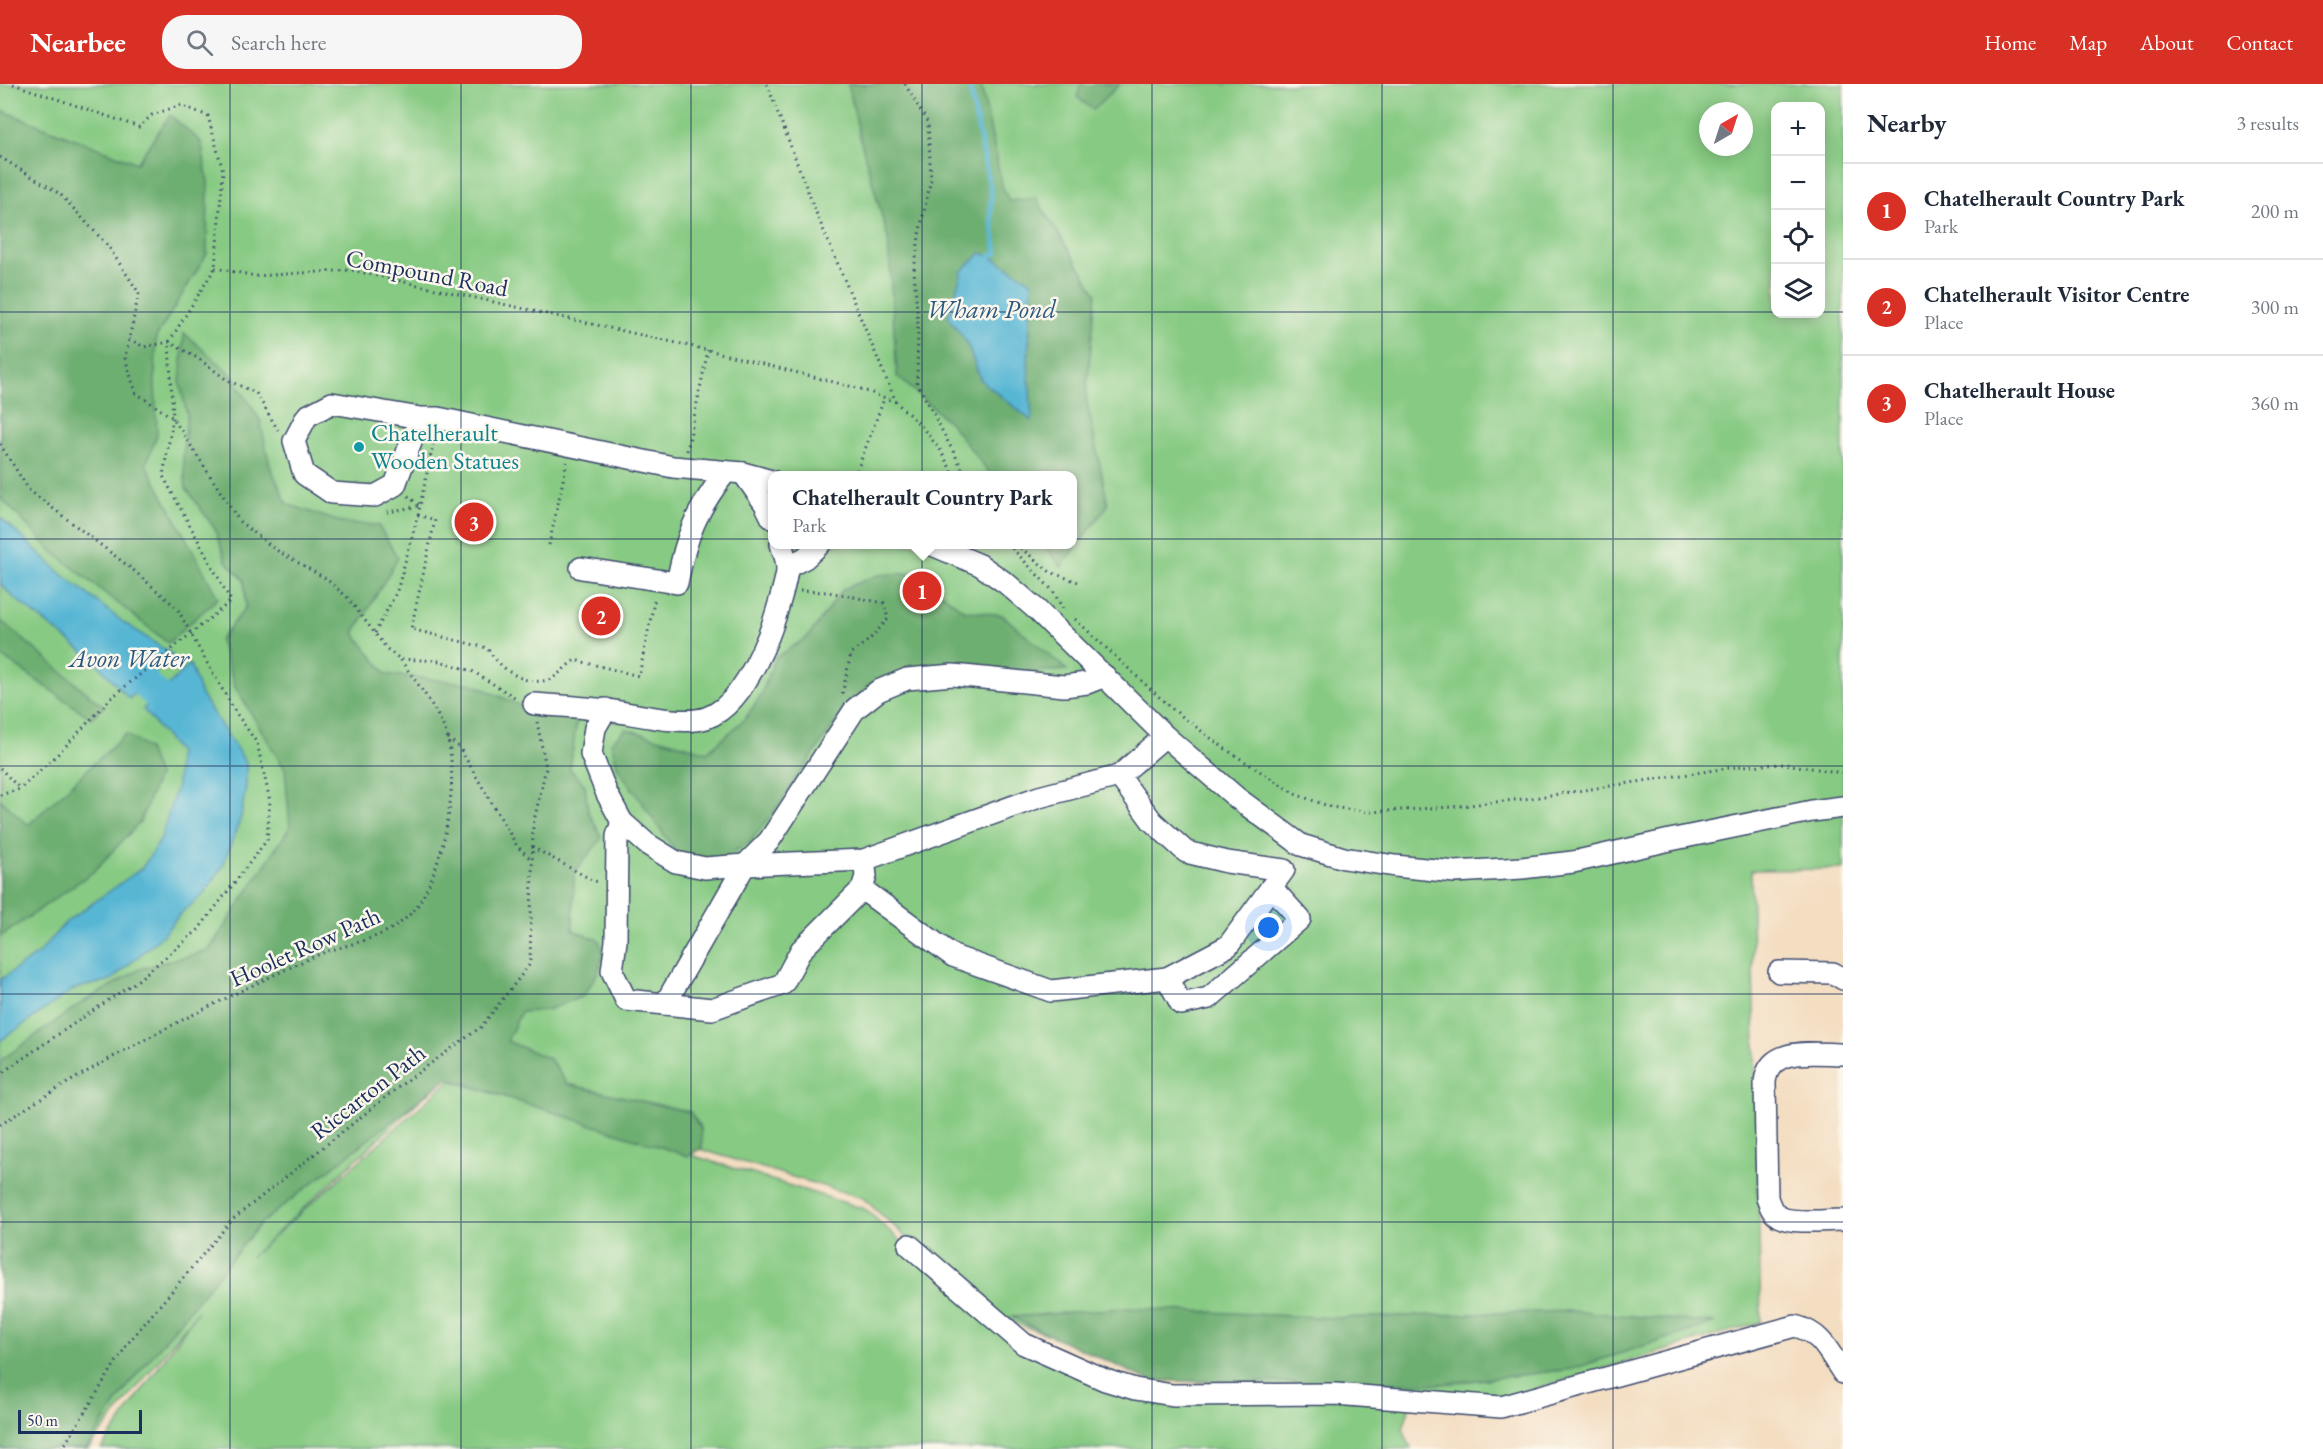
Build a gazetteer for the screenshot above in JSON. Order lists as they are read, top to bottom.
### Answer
{
  "streets": {
    "path": ["Compound Road", "Hoolet Row Path", "Riccarton Path"]
  },
  "water": ["Wham Pond", "Avon Water"],
  "places": ["Chatelherault Wooden Statues"],
  "scale_bar": "50 m",
  "north": "top right",
  "page": {
    "header": "Nearbee",
    "search": "Search here",
    "nav": [
      "Home",
      "Map",
      "About",
      "Contact"
    ],
    "heading": ["Nearby", "3 results"],
    "map_buttons": ["+", "−"],
    "list": [
      {
        "mark": "1",
        "name": "Chatelherault Country Park",
        "note": "Park",
        "value": "200 m"
      },
      {
        "mark": "2",
        "name": "Chatelherault Visitor Centre",
        "note": "Place",
        "value": "300 m"
      },
      {
        "mark": "3",
        "name": "Chatelherault House",
        "note": "Place",
        "value": "360 m"
      }
    ],
    "popup": ["Chatelherault Country Park", "Park"],
    "pins": ["3", "1", "2"],
    "scale": "50 m"
  }
}
